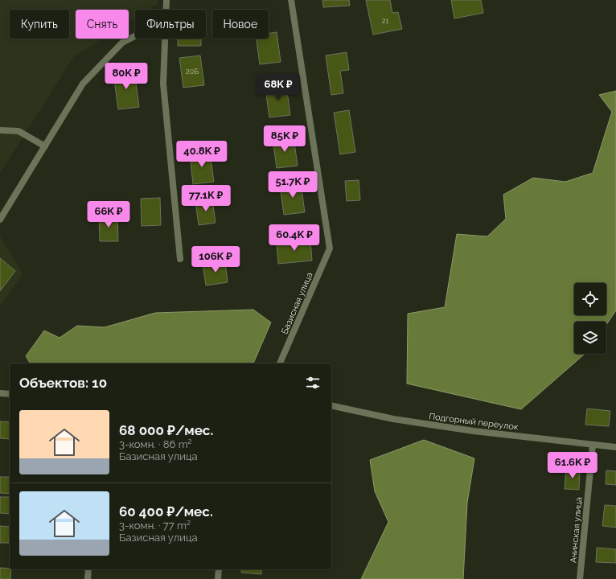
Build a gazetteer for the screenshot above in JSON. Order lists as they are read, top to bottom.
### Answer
{
  "streets": {
    "street": ["Базисная улица", "Подгорный переулок", "Ачинская улица"]
  },
  "crossings": [
    ["Подгорный переулок", "Ачинская улица"]
  ],
  "house_numbers": ["21", "20Б"],
  "page": {
    "chip": [
      "Купить",
      "Снять",
      "Фильтры",
      "Новое"
    ],
    "price": [
      "80K ₽",
      "68K ₽",
      "85K ₽",
      "40.8K ₽",
      "51.7K ₽",
      "77.1K ₽",
      "66K ₽",
      "60.4K ₽",
      "106K ₽",
      "61.6K ₽"
    ],
    "heading": "Объектов: 10",
    "list": [
      {
        "name": "68 000 ₽/мес.",
        "note": "3-комн. · 86 m² · Базисная улица"
      },
      {
        "name": "60 400 ₽/мес.",
        "note": "3-комн. · 77 m² · Базисная улица"
      }
    ]
  }
}
